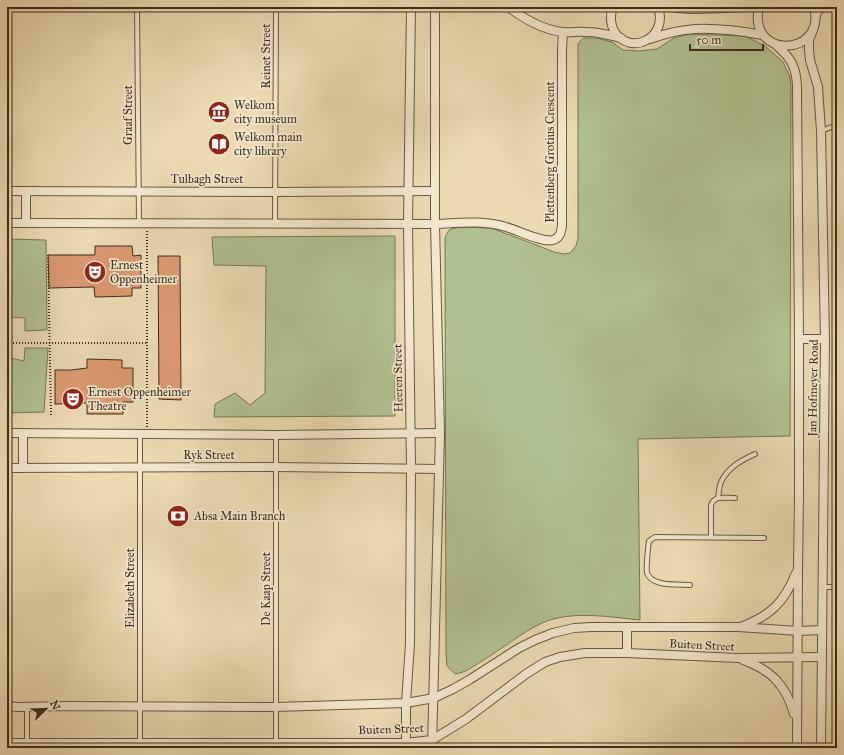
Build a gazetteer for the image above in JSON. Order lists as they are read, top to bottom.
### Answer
{
  "streets": {
    "street": [
      "Plettenberg Grotius Crescent",
      "Tulbagh Street",
      "Heeren Street",
      "Jan Hofmeyer Road",
      "Ryk Street",
      "Buiten Street"
    ],
    "lane": [
      "Reinet Street",
      "Graaf Street",
      "Elizabeth Street",
      "De Kaap Street"
    ]
  },
  "crossings": [
    ["Reinet Street", "Tulbagh Street"],
    ["Graaf Street", "Tulbagh Street"],
    ["Plettenberg Grotius Crescent", "Heeren Street"],
    ["Tulbagh Street", "Heeren Street"],
    ["Heeren Street", "Ryk Street"],
    ["Heeren Street", "Buiten Street"],
    ["Jan Hofmeyer Road", "Buiten Street"],
    ["Ryk Street", "Elizabeth Street"],
    ["Ryk Street", "De Kaap Street"],
    ["Elizabeth Street", "Buiten Street"],
    ["De Kaap Street", "Buiten Street"]
  ],
  "places": {
    "museum": ["Welkom city museum"],
    "library": ["Welkom main city library"],
    "theatre": ["Ernest Oppenheimer", "Ernest Oppenheimer Theatre"],
    "bank": ["Absa Main Branch"]
  },
  "scale_bar": "50 m",
  "north": "top right"
}
